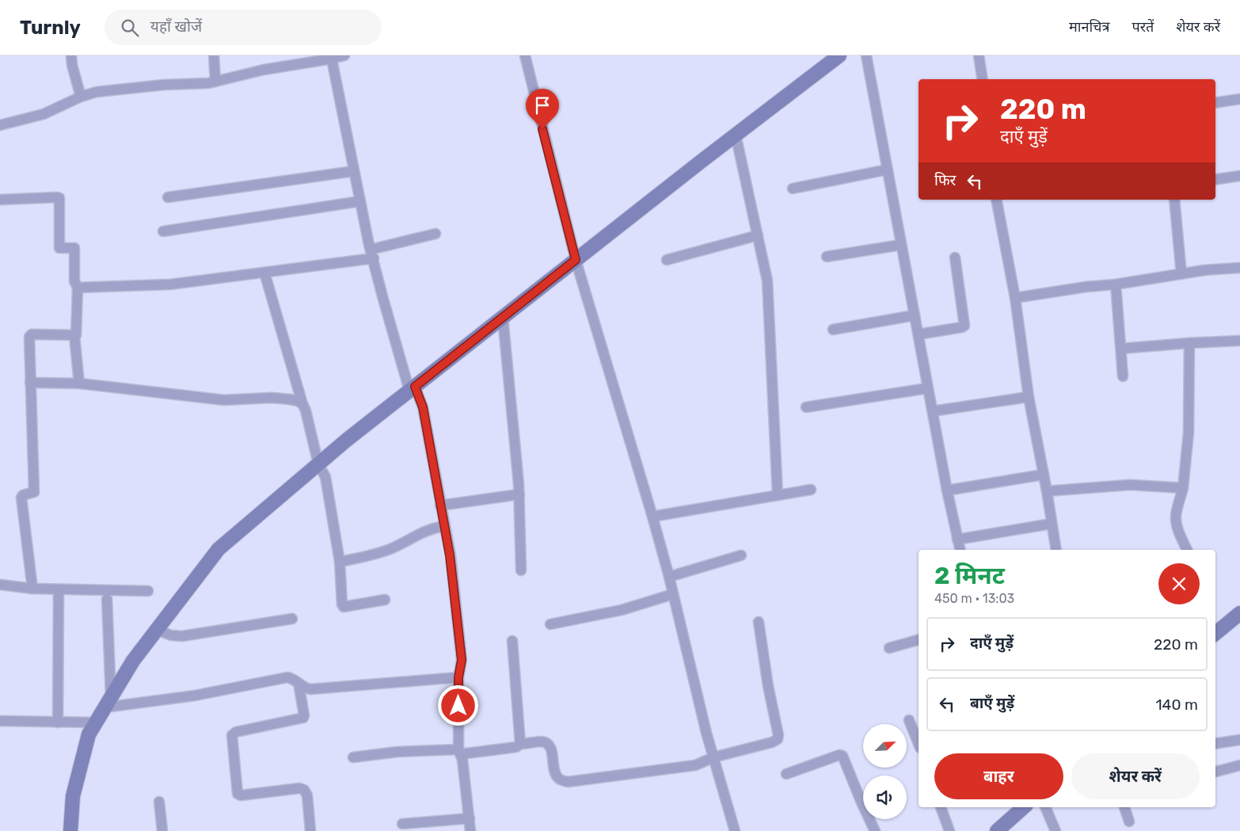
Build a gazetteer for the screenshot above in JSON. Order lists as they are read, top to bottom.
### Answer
{
  "north": "top right",
  "page": {
    "header": "Turnly",
    "search": "यहाँ खोजें",
    "nav": ["मानचित्र", "परतें", "शेयर करें"],
    "turn": ["220 m", "दाएँ मुड़ें"],
    "then": "फिर",
    "heading": ["2 मिनट", "450 m · 13:03"],
    "list": [
      {
        "name": "दाएँ मुड़ें",
        "value": "220 m"
      },
      {
        "name": "बाएँ मुड़ें",
        "value": "140 m"
      }
    ],
    "buttons": ["बाहर", "शेयर करें"]
  }
}
